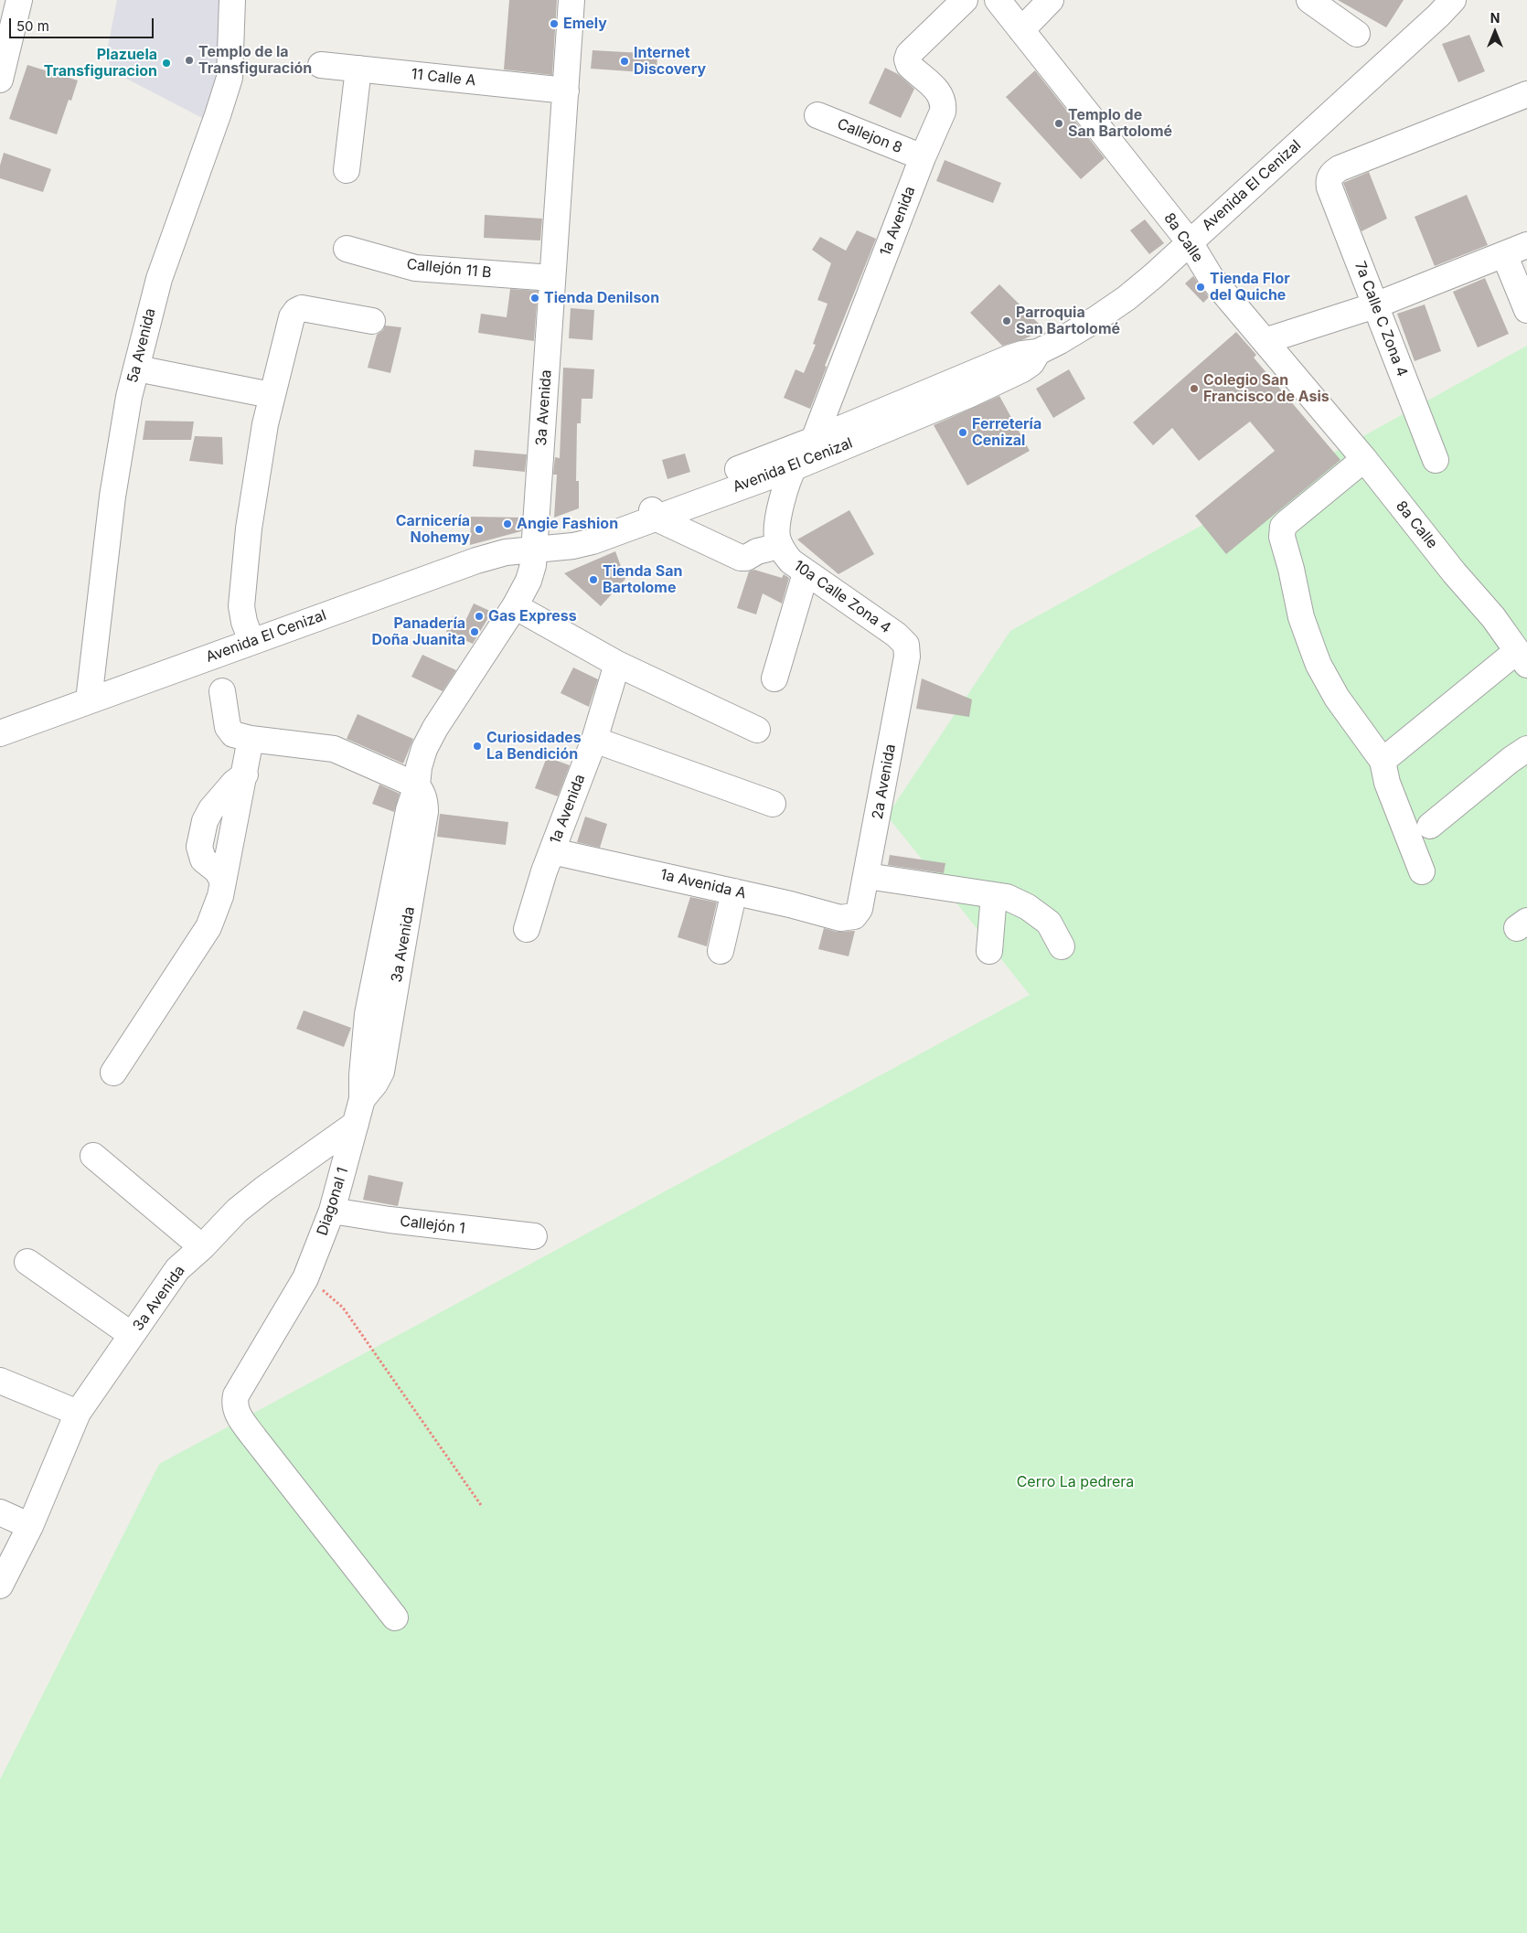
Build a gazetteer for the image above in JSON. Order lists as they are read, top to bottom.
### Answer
{
  "streets": {
    "street": [
      "11 Calle A",
      "Callejon 8",
      "Avenida El Cenizal",
      "1a Avenida",
      "8a Calle",
      "Callejón 11 B",
      "7a Calle C Zona 4",
      "5a Avenida",
      "3a Avenida",
      "10a Calle Zona 4",
      "2a Avenida",
      "1a Avenida A",
      "Diagonal 1",
      "Callejón 1"
    ]
  },
  "crossings": [
    ["11 Calle A", "3a Avenida"],
    ["Callejon 8", "1a Avenida"],
    ["Avenida El Cenizal", "1a Avenida"],
    ["Avenida El Cenizal", "8a Calle"],
    ["Avenida El Cenizal", "5a Avenida"],
    ["Avenida El Cenizal", "3a Avenida"],
    ["1a Avenida", "1a Avenida A"],
    ["Callejón 11 B", "3a Avenida"],
    ["3a Avenida", "Diagonal 1"],
    ["10a Calle Zona 4", "2a Avenida"],
    ["2a Avenida", "1a Avenida A"],
    ["Diagonal 1", "Callejón 1"]
  ],
  "parks": ["Cerro La pedrera"],
  "places": [
    "Emely",
    "Templo de la Transfiguración",
    "Internet Discovery",
    "Plazuela Transfiguracion",
    "Templo de San Bartolomé",
    "Tienda Flor del Quiche",
    "Tienda Denilson",
    "Parroquia San Bartolomé",
    "Colegio San Francisco de Asis",
    "Ferretería Cenizal",
    "Angie Fashion",
    "Carnicería Nohemy",
    "Tienda San Bartolome",
    "Gas Express",
    "Panadería Doña Juanita",
    "Curiosidades La Bendición"
  ],
  "scale_bar": "50 m",
  "north": "top"
}
